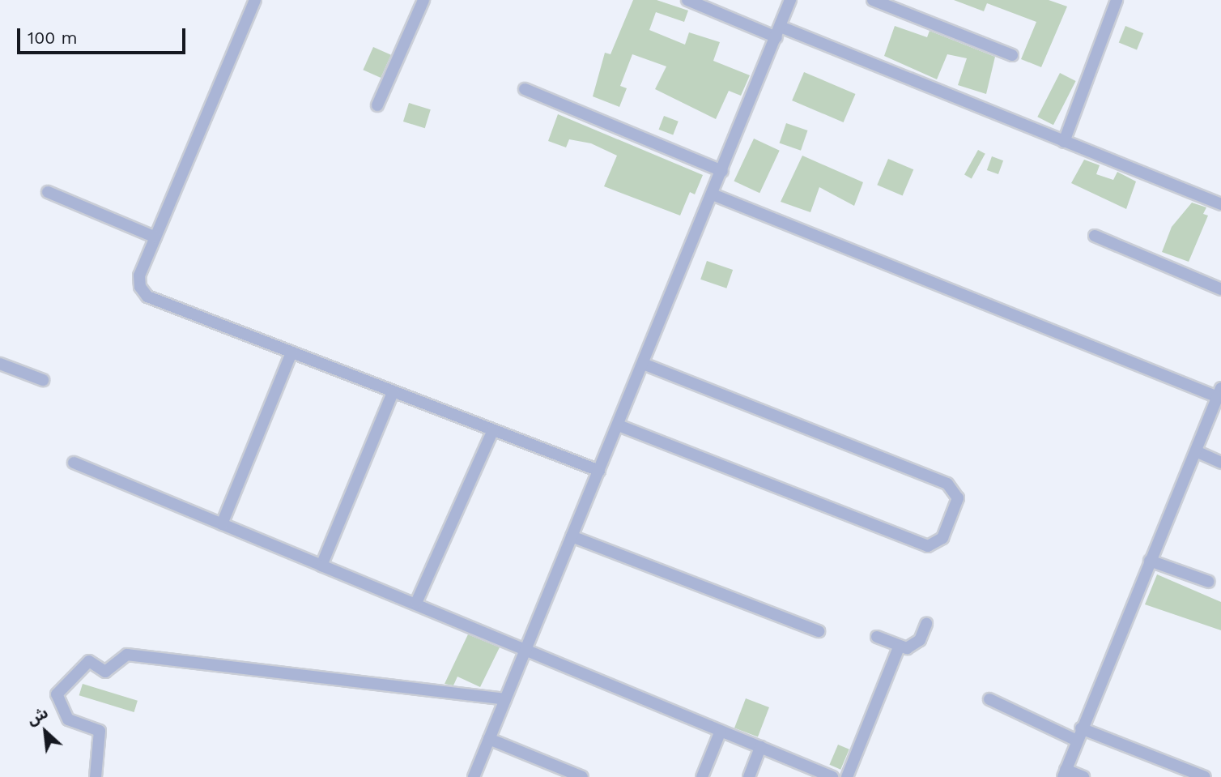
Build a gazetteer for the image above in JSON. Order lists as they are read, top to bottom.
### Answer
{
  "scale_bar": "100 m",
  "north": "top left"
}
